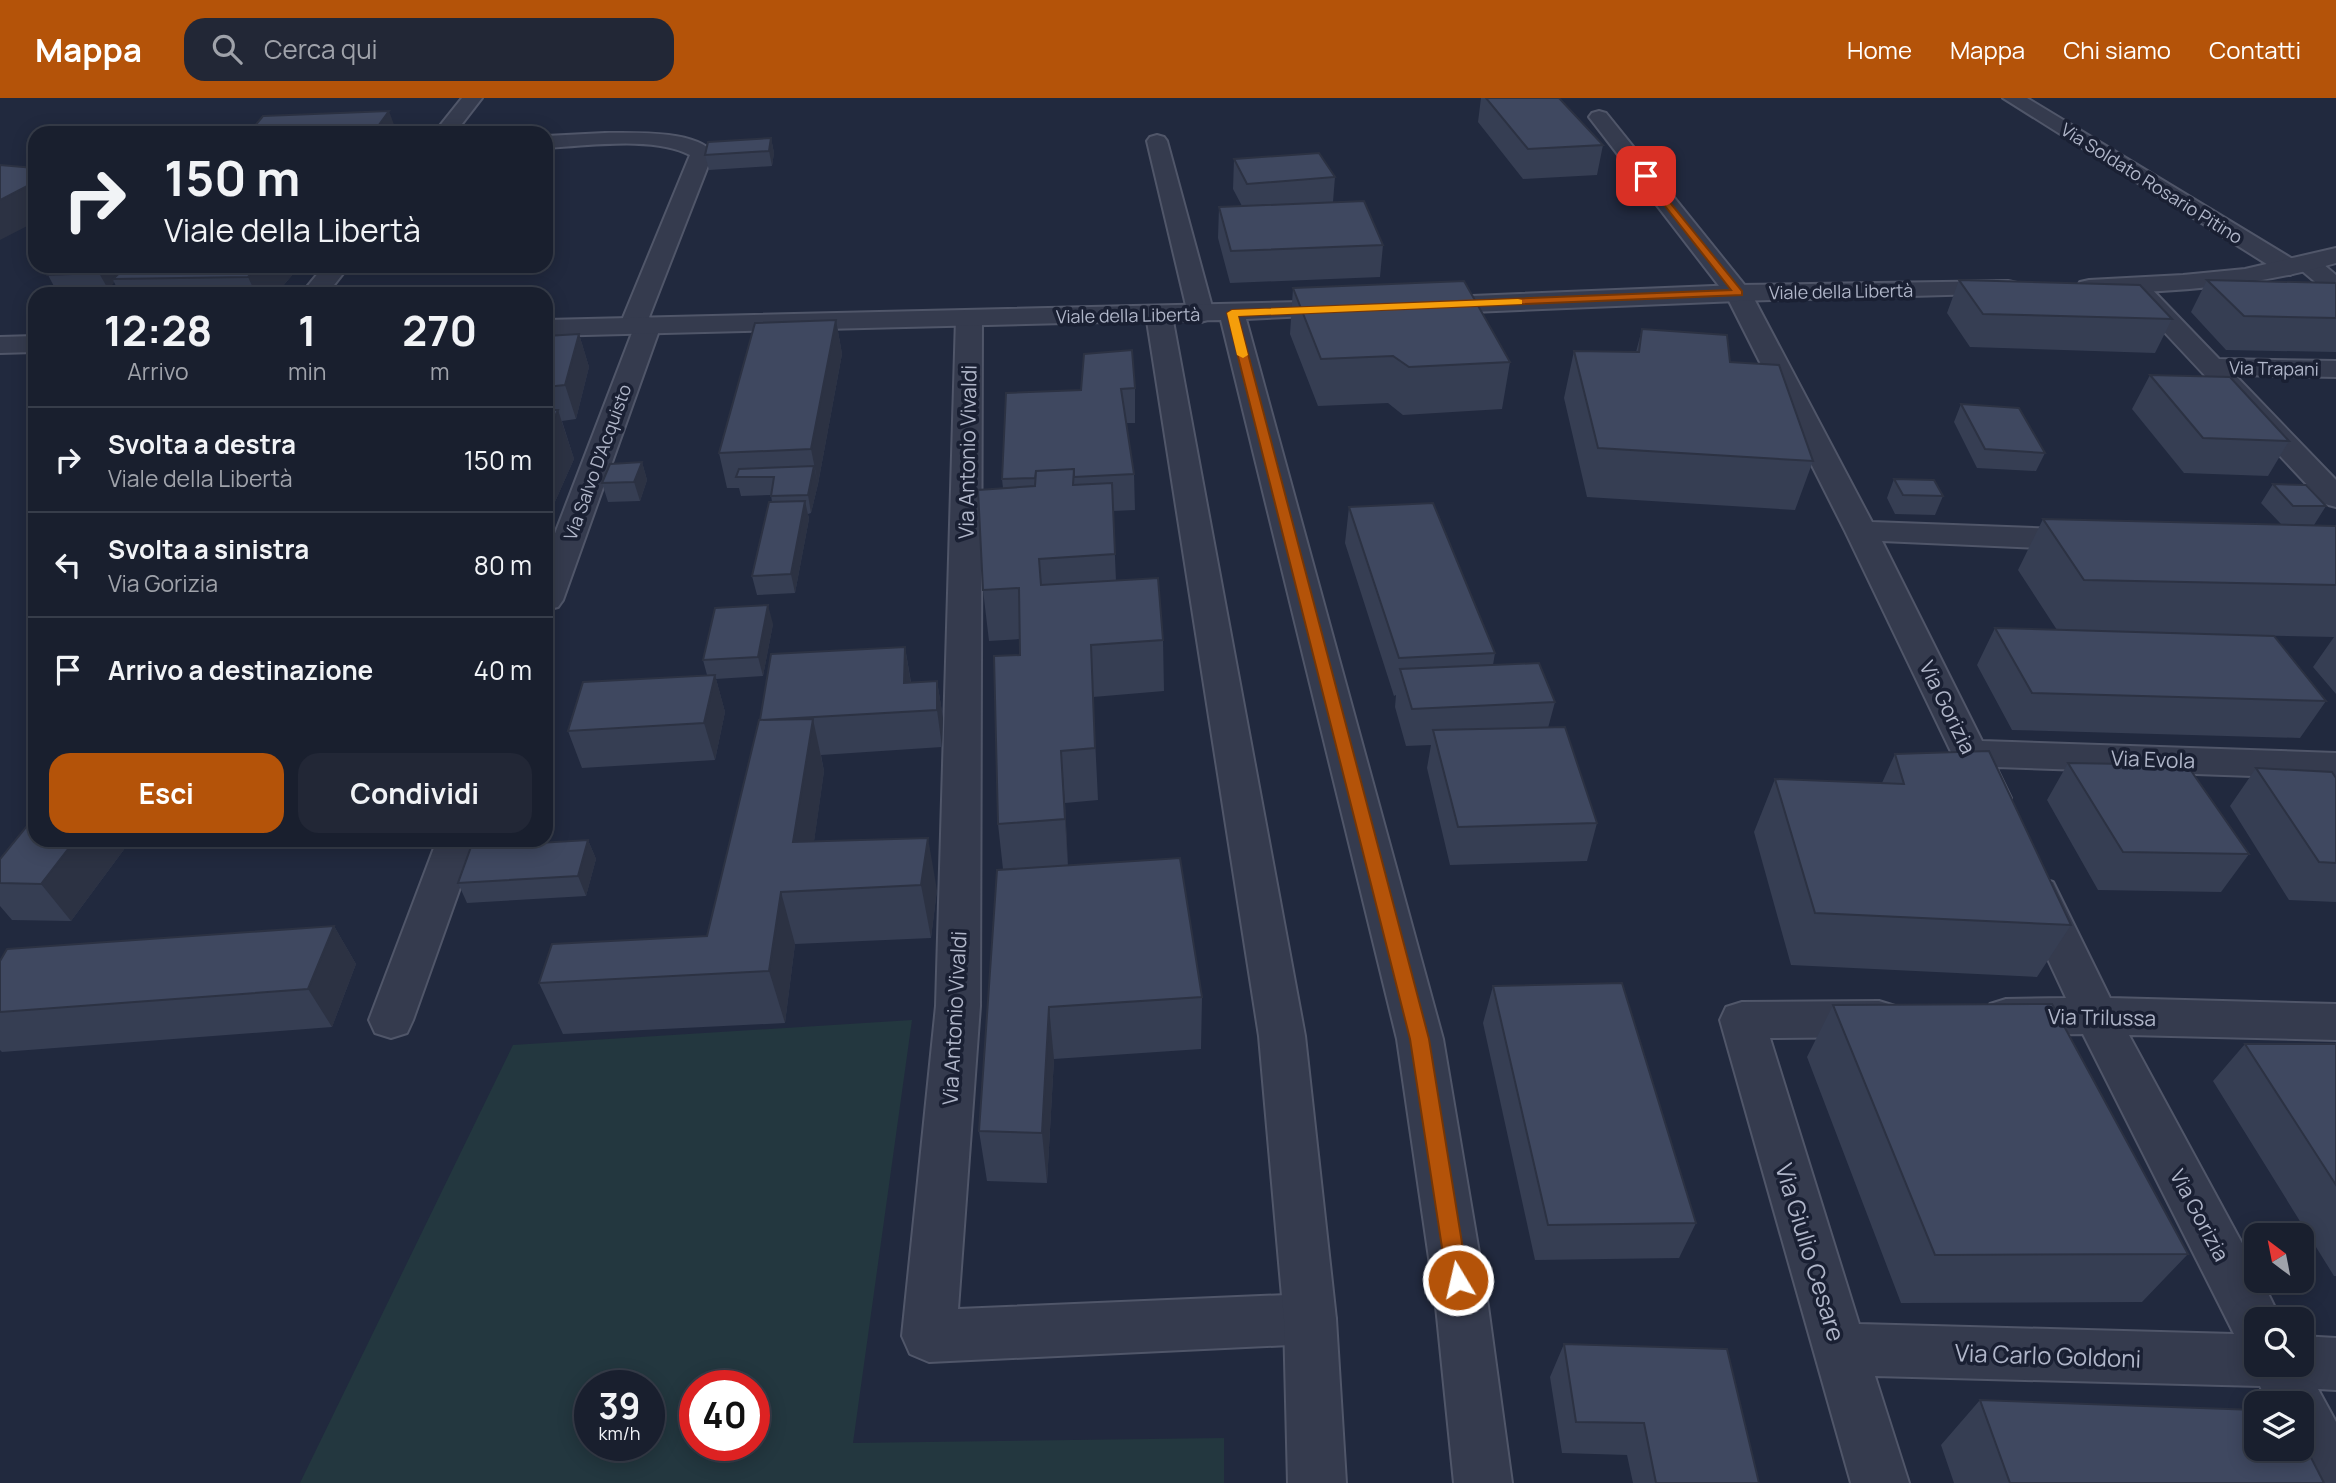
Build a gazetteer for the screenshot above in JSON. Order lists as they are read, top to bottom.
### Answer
{
  "streets": {
    "street": [
      "Via Soldato Rosario Pitino",
      "Viale della Libertà",
      "Via Trapani",
      "Via Antonio Vivaldi",
      "Via Salvo D'Acquisto",
      "Via Gorizia",
      "Via Evola",
      "Via Trilussa",
      "Via Giulio Cesare",
      "Via Carlo Goldoni"
    ]
  },
  "crossings": [
    ["Viale della Libertà", "Via Antonio Vivaldi"],
    ["Viale della Libertà", "Via Salvo D'Acquisto"],
    ["Viale della Libertà", "Via Gorizia"],
    ["Via Gorizia", "Via Evola"],
    ["Via Gorizia", "Via Trilussa"],
    ["Via Trilussa", "Via Giulio Cesare"],
    ["Via Giulio Cesare", "Via Carlo Goldoni"]
  ],
  "north": "top left",
  "page": {
    "header": "Mappa",
    "search": "Cerca qui",
    "nav": [
      "Home",
      "Mappa",
      "Chi siamo",
      "Contatti"
    ],
    "turn": ["150 m", "Viale della Libertà"],
    "eta": [
      "12:28",
      "Arrivo",
      "1",
      "min",
      "270",
      "m"
    ],
    "list": [
      {
        "name": "Svolta a destra",
        "note": "Viale della Libertà",
        "value": "150 m"
      },
      {
        "name": "Svolta a sinistra",
        "note": "Via Gorizia",
        "value": "80 m"
      },
      {
        "name": "Arrivo a destinazione",
        "value": "40 m"
      }
    ],
    "buttons": ["Esci", "Condividi"],
    "speed": "39 km/h",
    "limit": "40"
  }
}
